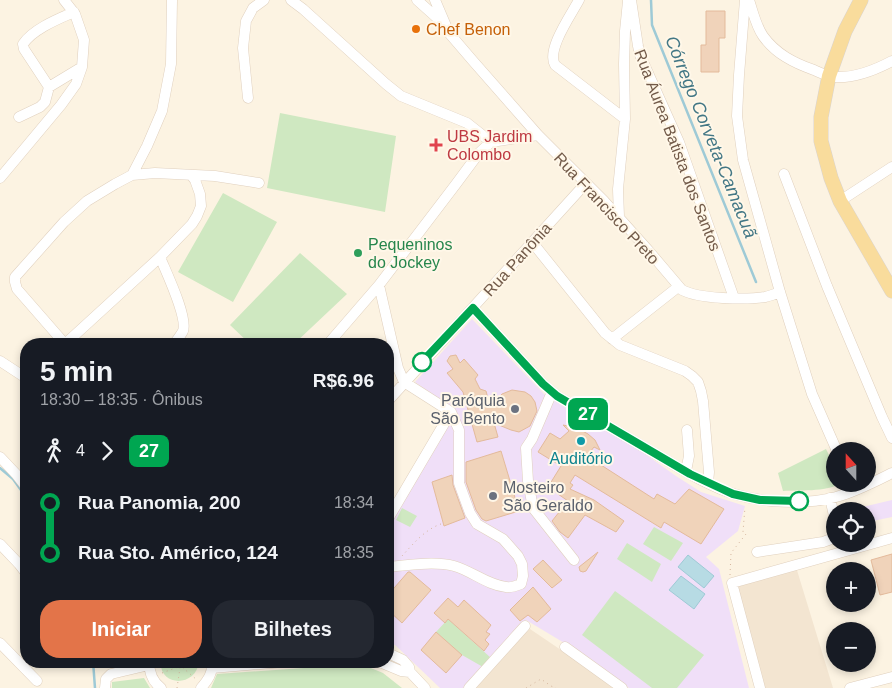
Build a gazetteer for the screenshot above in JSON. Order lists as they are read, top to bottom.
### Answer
{
  "streets": {
    "street": ["Rua Áurea Batista dos Santos", "Rua Francisco Preto", "Rua Panônia"]
  },
  "crossings": [
    ["Rua Francisco Preto", "Rua Panônia"]
  ],
  "water": ["Córrego Corveta-Camacuã"],
  "places": {
    "other": [
      "Chef Benon",
      "Pequeninos do Jockey",
      "Paróquia São Bento",
      "Auditório",
      "Mosteiro São Geraldo"
    ],
    "health": ["UBS Jardim Colombo"]
  },
  "lines": ["bus line 27"],
  "north": "top",
  "page": {
    "on_map": "27",
    "heading": ["5 min", "18:30 – 18:35 · Ônibus", "R$6.96"],
    "legs": ["4", "27"],
    "map_buttons": ["+", "−"],
    "list": [
      {
        "name": "Rua Panomia, 200",
        "value": "18:34"
      },
      {
        "name": "Rua Sto. Américo, 124",
        "value": "18:35"
      }
    ],
    "buttons": ["Iniciar", "Bilhetes"]
  }
}
